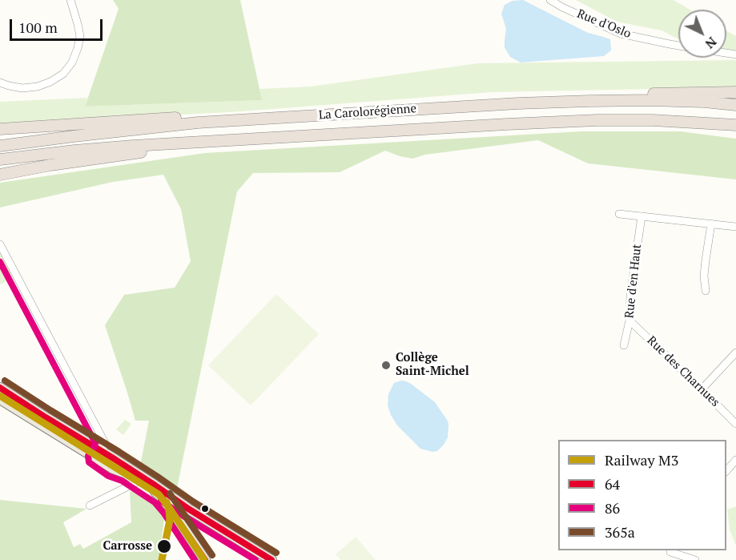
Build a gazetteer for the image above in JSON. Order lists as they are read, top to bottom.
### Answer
{
  "streets": {
    "highway": ["La Carolorégienne"],
    "street": ["Rue d'Oslo", "Rue d'en Haut", "Rue des Charnues"]
  },
  "crossings": [
    ["Rue d'en Haut", "Rue des Charnues"]
  ],
  "places": ["Collège Saint-Michel", "Carrosse"],
  "lines": [
    "transit line 86",
    "transit line 365a",
    "transit line 64",
    "rail line M3"
  ],
  "legend": [
    "Railway M3",
    "64",
    "86",
    "365a"
  ],
  "scale_bar": "100 m",
  "north": "bottom right"
}
